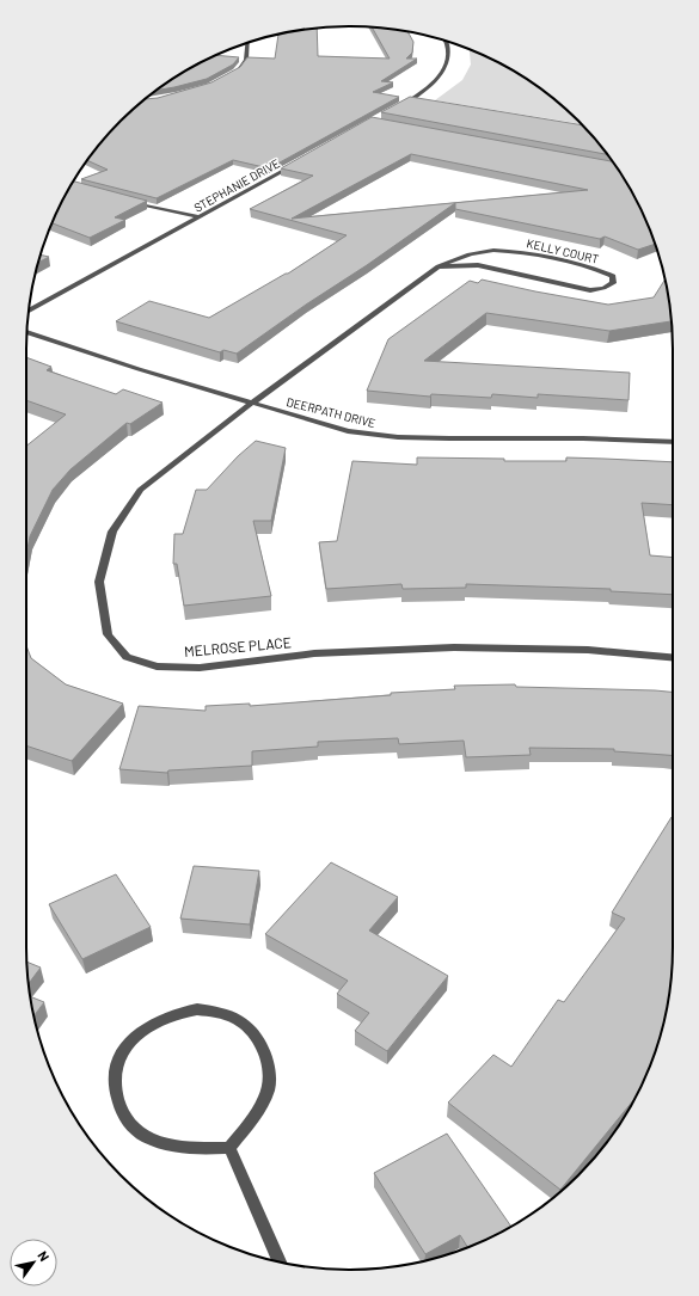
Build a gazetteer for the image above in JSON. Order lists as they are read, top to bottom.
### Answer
{
  "streets": {
    "street": [
      "STEPHANIE DRIVE",
      "KELLY COURT",
      "DEERPATH DRIVE",
      "MELROSE PLACE"
    ]
  },
  "crossings": [
    ["KELLY COURT", "DEERPATH DRIVE"],
    ["KELLY COURT", "MELROSE PLACE"],
    ["DEERPATH DRIVE", "MELROSE PLACE"]
  ],
  "north": "top right"
}
